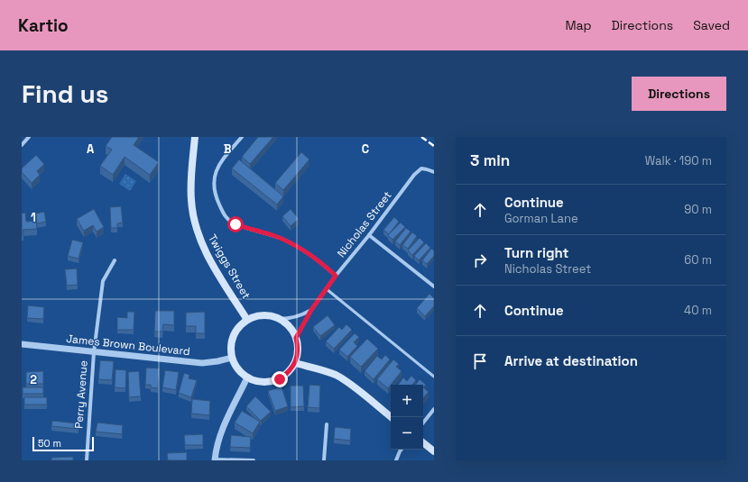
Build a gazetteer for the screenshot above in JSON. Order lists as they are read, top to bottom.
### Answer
{
  "streets": {
    "main road": ["Twiggs Street"],
    "street": ["Nicholas Street", "James Brown Boulevard", "Perry Avenue"]
  },
  "crossings": [
    ["Nicholas Street", "Twiggs Street"],
    ["Nicholas Street", "James Brown Boulevard"],
    ["Twiggs Street", "James Brown Boulevard"],
    ["James Brown Boulevard", "Perry Avenue"]
  ],
  "scale_bar": "50 m",
  "page": {
    "header": "Kartio",
    "nav": ["Map", "Directions", "Saved"],
    "buttons": "Directions",
    "title": "Find us",
    "heading": ["3 min", "Walk · 190 m"],
    "list": [
      ["Continue", "Gorman Lane", "90 m"],
      ["Turn right", "Nicholas Street", "60 m"],
      ["Continue", "40 m"],
      "Arrive at destination"
    ],
    "map_buttons": ["+", "−"],
    "scale": "50 m"
  },
  "grid": {
    "columns": ["A", "B", "C"],
    "rows": ["1", "2"]
  }
}
